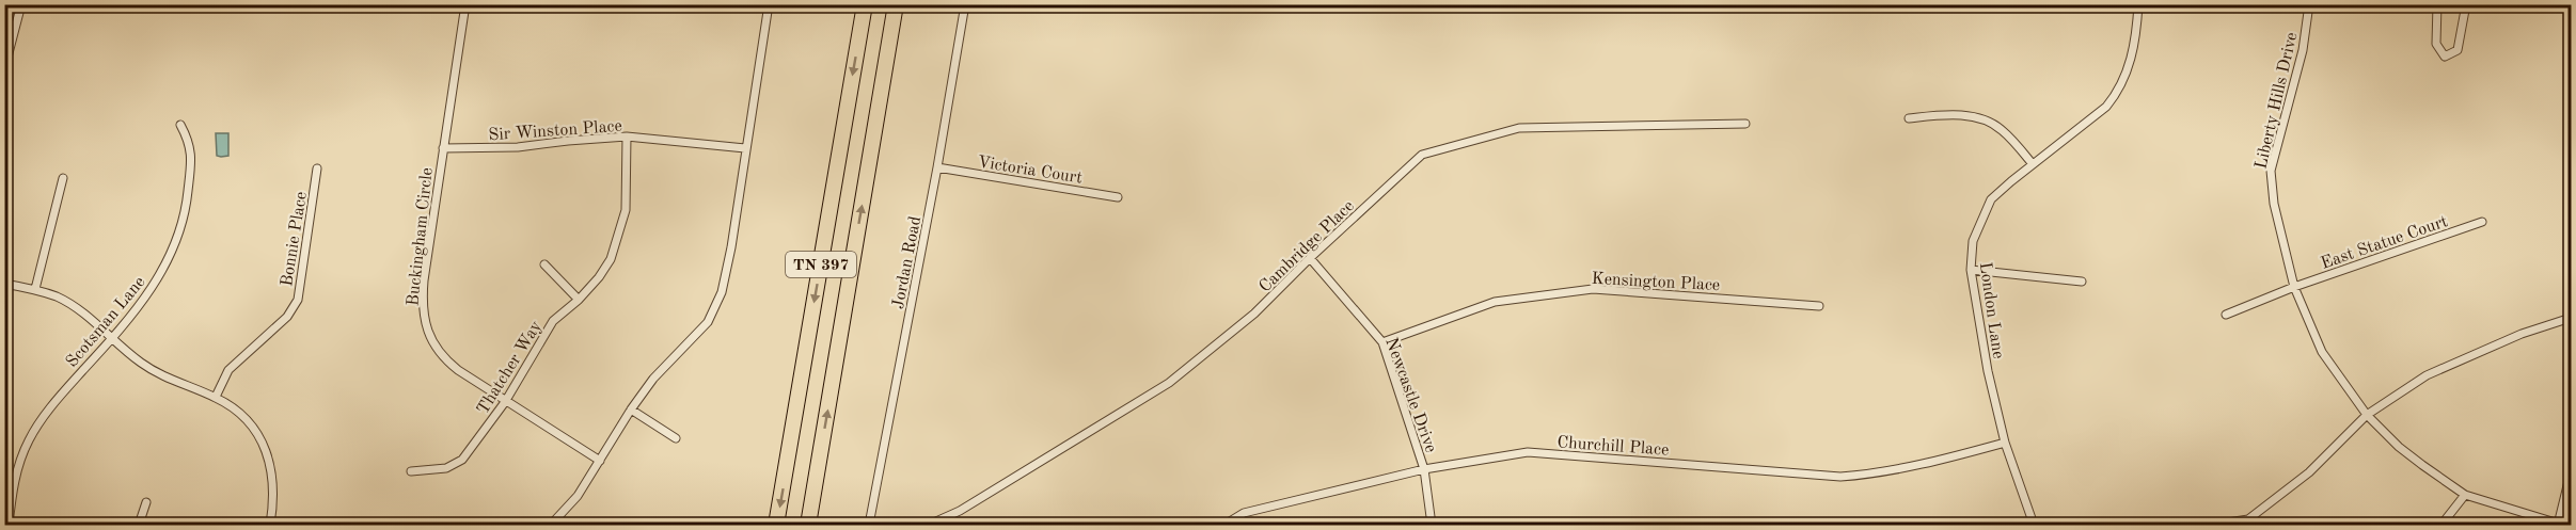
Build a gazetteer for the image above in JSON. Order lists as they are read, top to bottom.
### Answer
{
  "streets": {
    "highway": ["TN 397"],
    "street": [
      "Liberty Hills Drive",
      "Sir Winston Place",
      "Victoria Court",
      "Buckingham Circle",
      "Bonnie Place",
      "East Statue Court",
      "Cambridge Place",
      "Jordan Road",
      "Kensington Place",
      "London Lane",
      "Scotsman Lane",
      "Thatcher Way",
      "Newcastle Drive",
      "Churchill Place"
    ]
  },
  "crossings": [
    ["Liberty Hills Drive", "East Statue Court"],
    ["Sir Winston Place", "Buckingham Circle"],
    ["Sir Winston Place", "Thatcher Way"],
    ["Victoria Court", "Jordan Road"],
    ["Buckingham Circle", "Thatcher Way"],
    ["Cambridge Place", "Newcastle Drive"],
    ["Kensington Place", "Newcastle Drive"],
    ["London Lane", "Churchill Place"],
    ["Newcastle Drive", "Churchill Place"]
  ]
}
